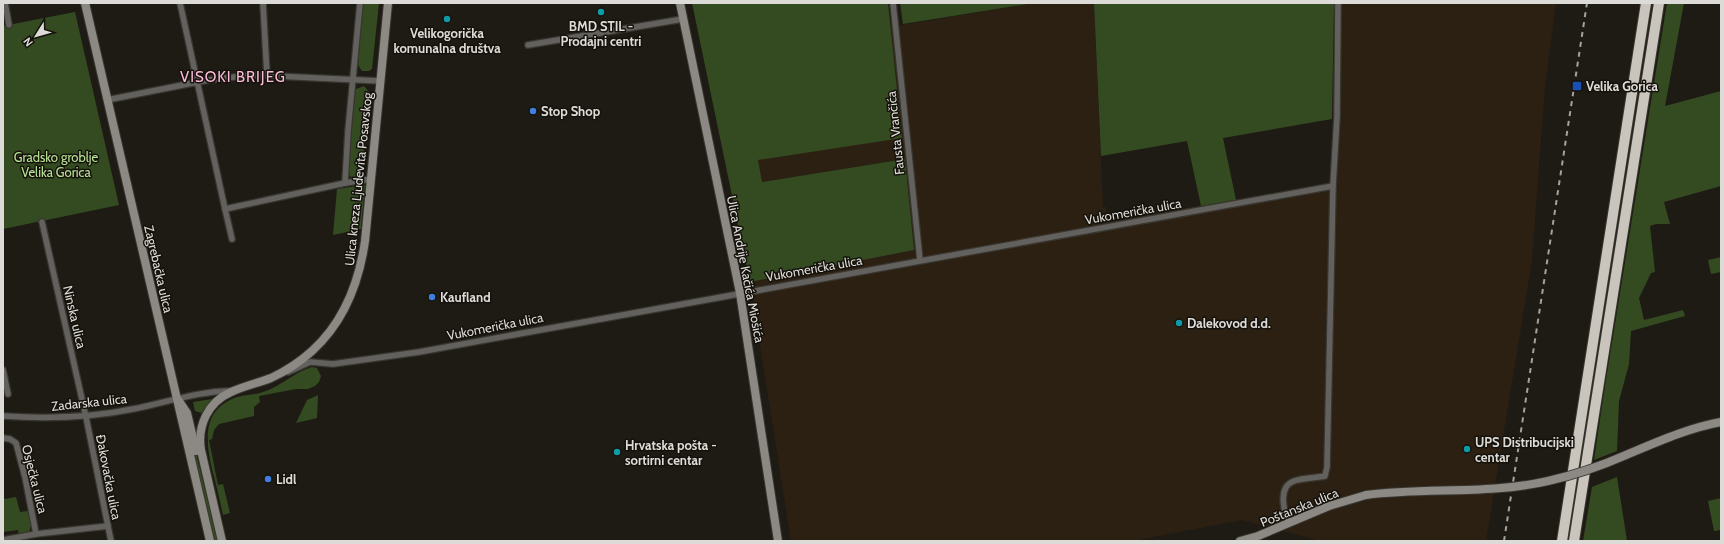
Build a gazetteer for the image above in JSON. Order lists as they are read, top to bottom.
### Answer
{
  "streets": {
    "main road": [
      "Ulica kneza Ljudevita Posavskog",
      "Zagrebačka ulica",
      "Ulica Andrije Kačića Miošića",
      "Poštanska ulica"
    ],
    "street": [
      "Fausta Vrančića",
      "Vukomerička ulica",
      "Ninska ulica",
      "Zadarska ulica",
      "Đakovačka ulica",
      "Osječka ulica"
    ]
  },
  "crossings": [
    ["Fausta Vrančića", "Vukomerička ulica"],
    ["Ulica kneza Ljudevita Posavskog", "Vukomerička ulica"],
    ["Ulica kneza Ljudevita Posavskog", "Zadarska ulica"],
    ["Vukomerička ulica", "Ulica Andrije Kačića Miošića"],
    ["Zagrebačka ulica", "Zadarska ulica"],
    ["Ninska ulica", "Zadarska ulica"],
    ["Ninska ulica", "Đakovačka ulica"],
    ["Zadarska ulica", "Đakovačka ulica"]
  ],
  "districts": ["VISOKI BRIJEG"],
  "parks": ["Gradsko groblje Velika Gorica"],
  "places": {
    "other": [
      "BMD STIL - Prodajni centri",
      "Velikogorička komunalna društva",
      "Stop Shop",
      "Kaufland",
      "Dalekovod d.d.",
      "UPS Distribucijski centar",
      "Hrvatska pošta - sortirni centar",
      "Lidl"
    ],
    "transit": ["Velika Gorica"]
  },
  "north": "bottom left"
}
